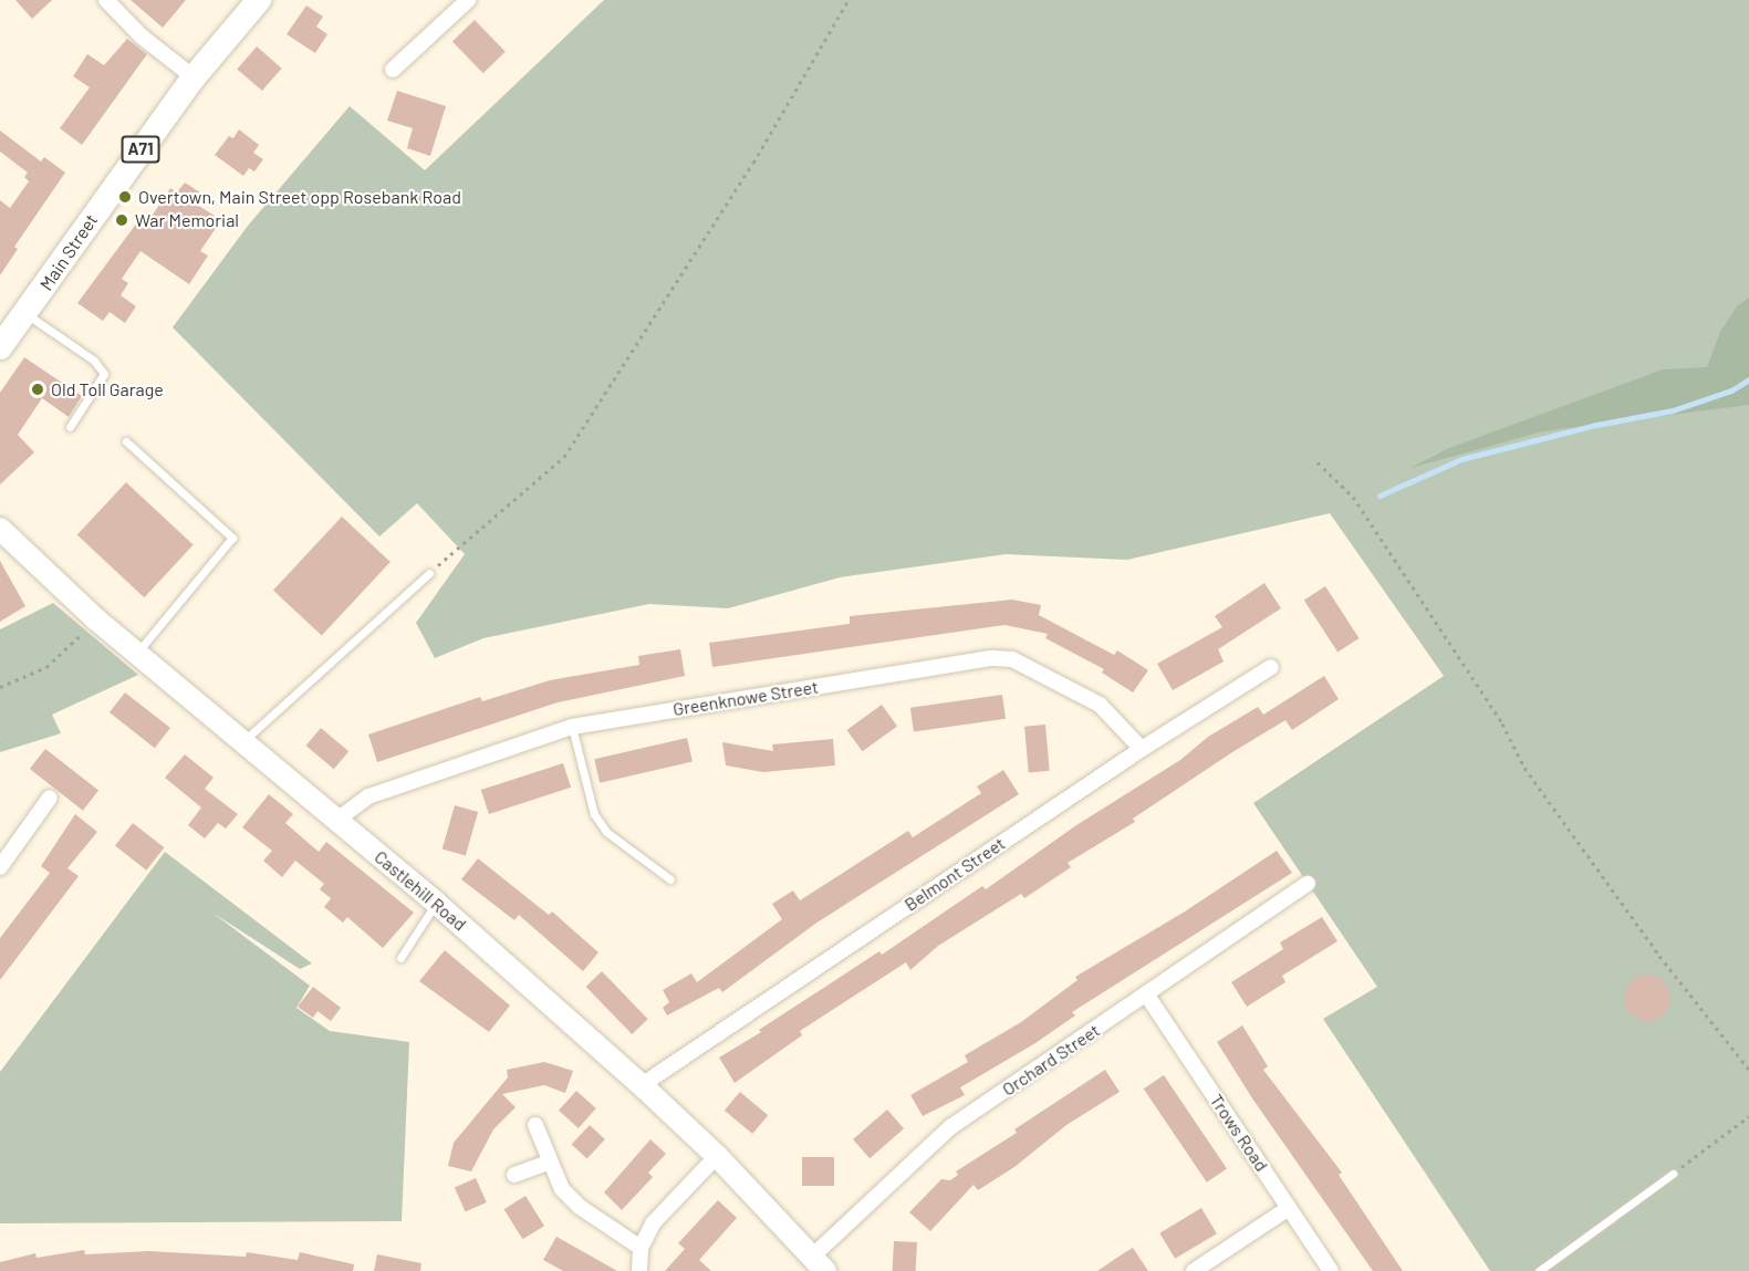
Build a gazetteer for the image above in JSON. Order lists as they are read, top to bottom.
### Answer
{
  "streets": {
    "main road": ["A71", "Main Street", "Castlehill Road"],
    "street": [
      "Greenknowe Street",
      "Belmont Street",
      "Orchard Street",
      "Trows Road"
    ]
  },
  "crossings": [
    ["Greenknowe Street", "Belmont Street"],
    ["Greenknowe Street", "Castlehill Road"],
    ["Belmont Street", "Castlehill Road"],
    ["Castlehill Road", "Orchard Street"],
    ["Orchard Street", "Trows Road"]
  ],
  "places": ["Overtown, Main Street opp Rosebank Road", "War Memorial", "Old Toll Garage"]
}
